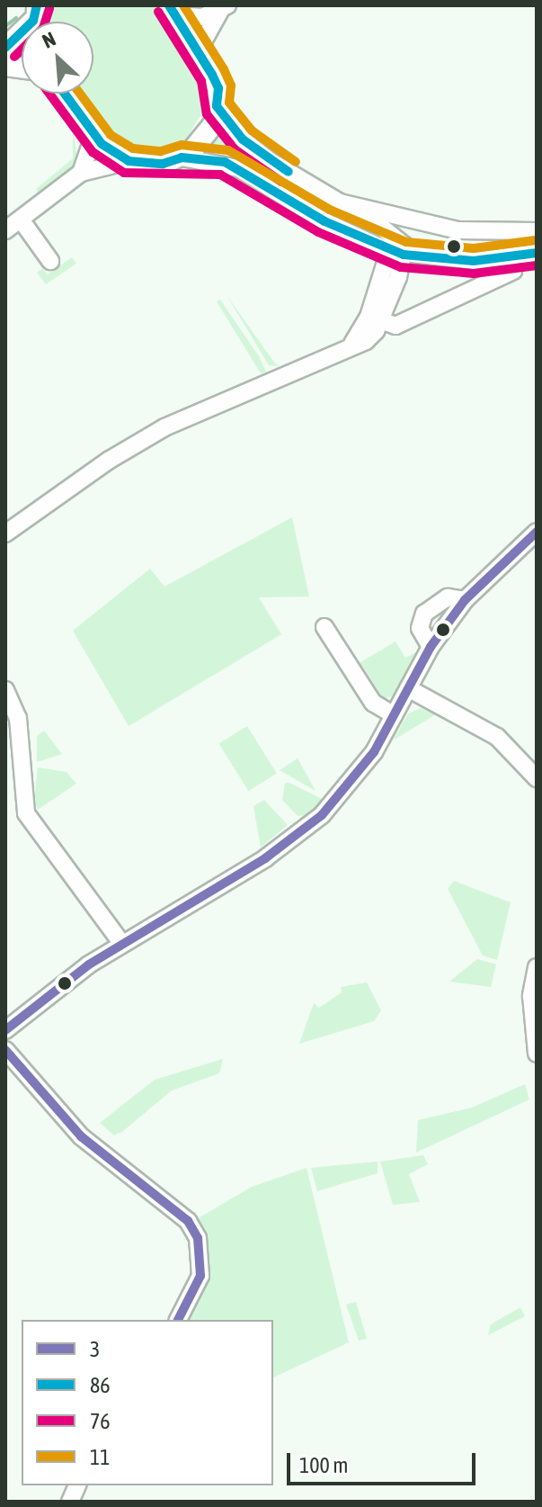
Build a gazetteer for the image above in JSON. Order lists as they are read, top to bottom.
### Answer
{
  "lines": [
    "transit line 86",
    "transit line 11",
    "transit line 76",
    "transit line 3"
  ],
  "legend": [
    "3",
    "86",
    "76",
    "11"
  ],
  "scale_bar": "100 m",
  "north": "top left"
}
